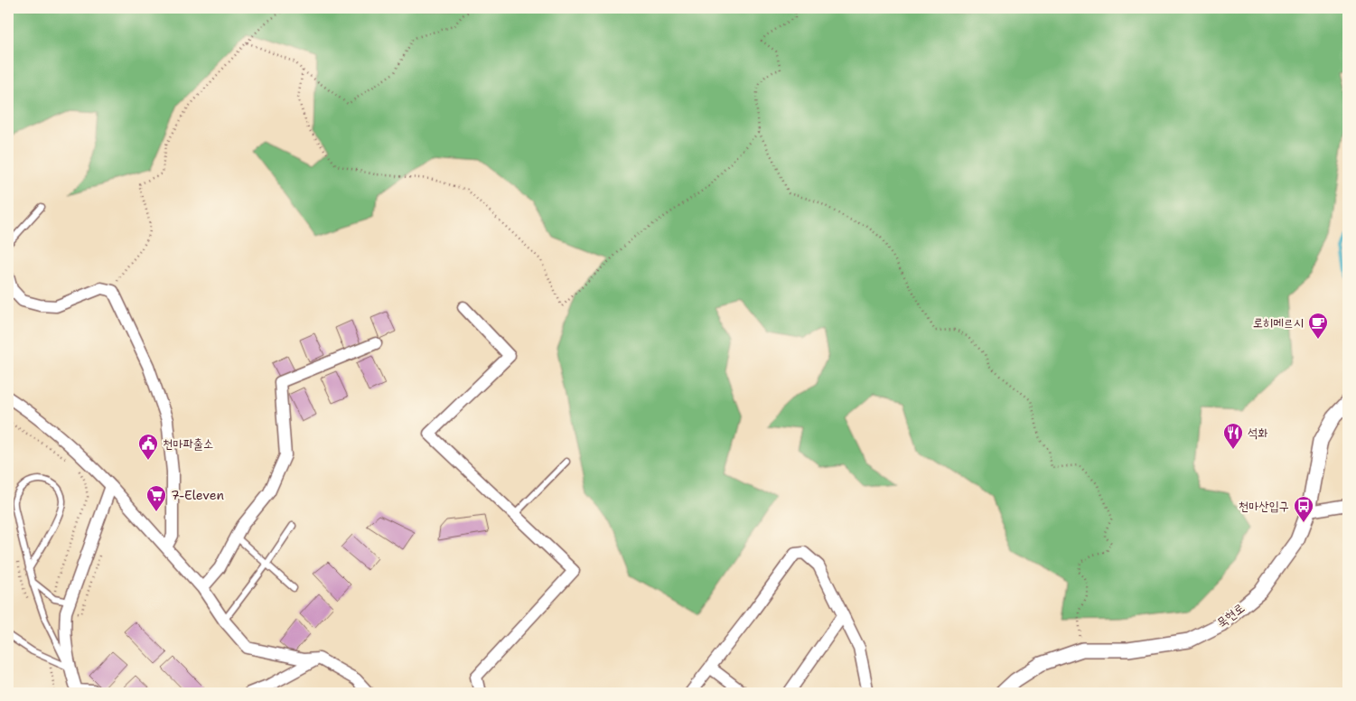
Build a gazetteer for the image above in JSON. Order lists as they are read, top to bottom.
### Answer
{
  "streets": {
    "street": ["묵현로"]
  },
  "places": {
    "cafe": ["로히메르시"],
    "restaurant": ["석화"],
    "public building": ["천마파출소"],
    "supermarket": ["7-Eleven"],
    "bus stop": ["천마산입구"]
  }
}
